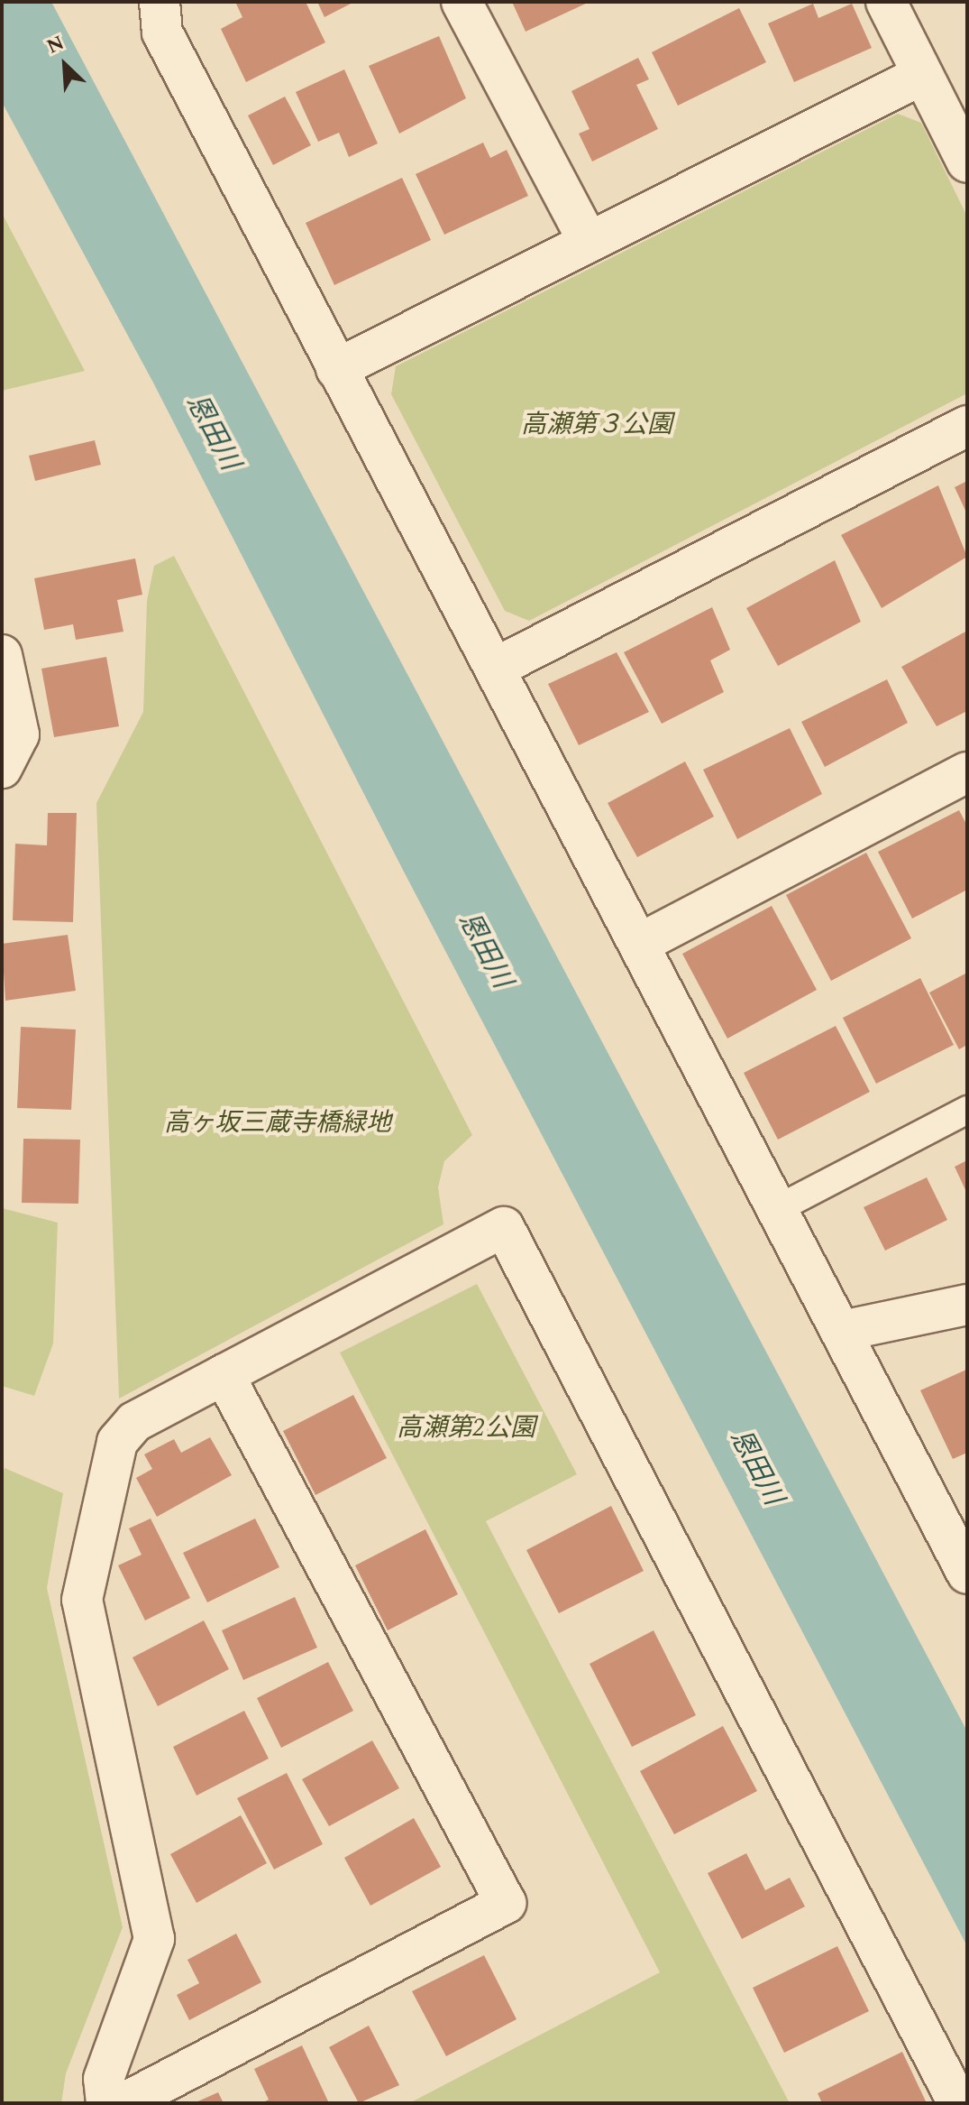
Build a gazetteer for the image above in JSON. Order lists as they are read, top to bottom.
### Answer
{
  "water": ["恩田川"],
  "parks": ["高瀬第３公園", "高ヶ坂三蔵寺橋緑地", "高瀬第2公園"],
  "north": "top left"
}
